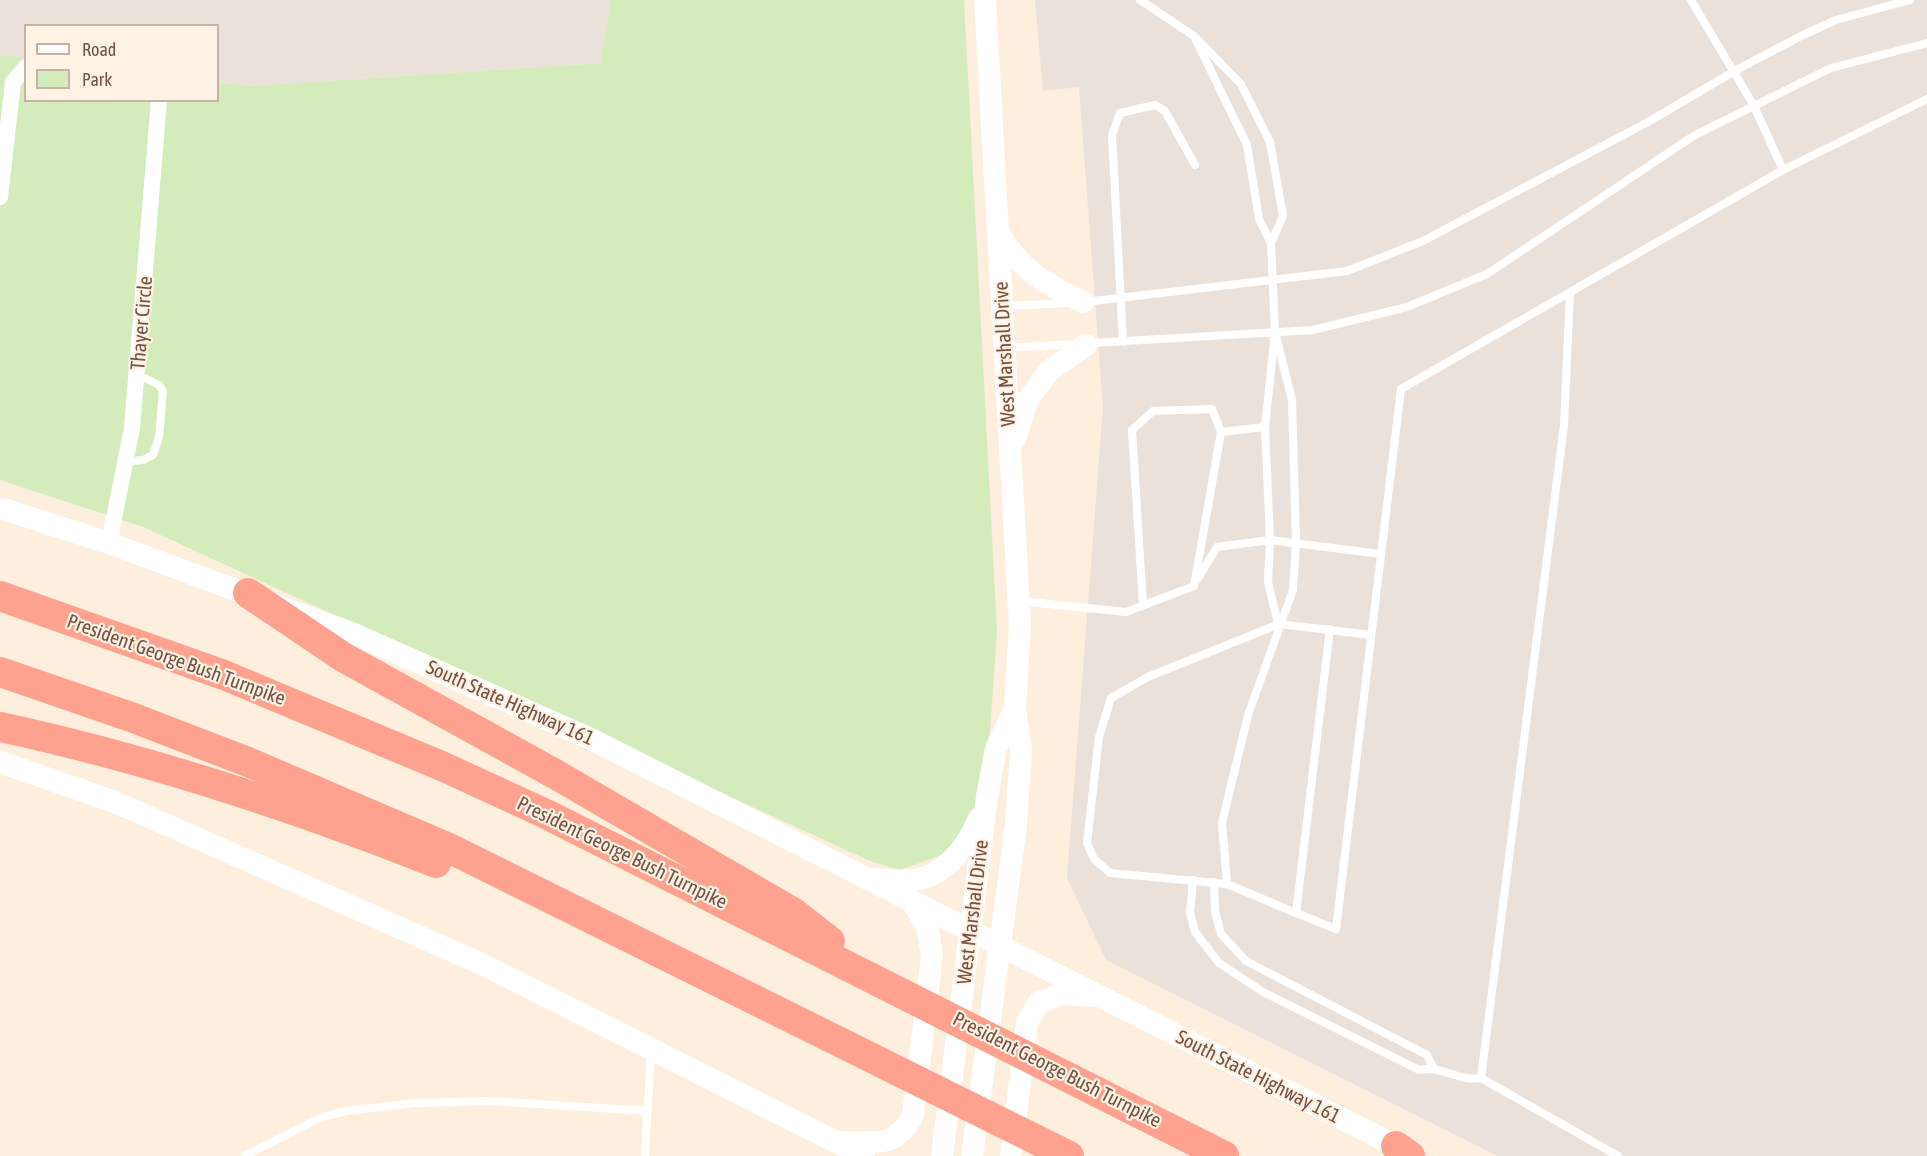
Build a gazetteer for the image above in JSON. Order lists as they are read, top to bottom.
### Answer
{
  "streets": {
    "highway": ["President George Bush Turnpike"],
    "main road": ["West Marshall Drive", "South State Highway 161"],
    "street": ["Thayer Circle"]
  },
  "crossings": [
    ["Thayer Circle", "South State Highway 161"],
    ["West Marshall Drive", "South State Highway 161"]
  ],
  "legend": ["Road", "Park"]
}
